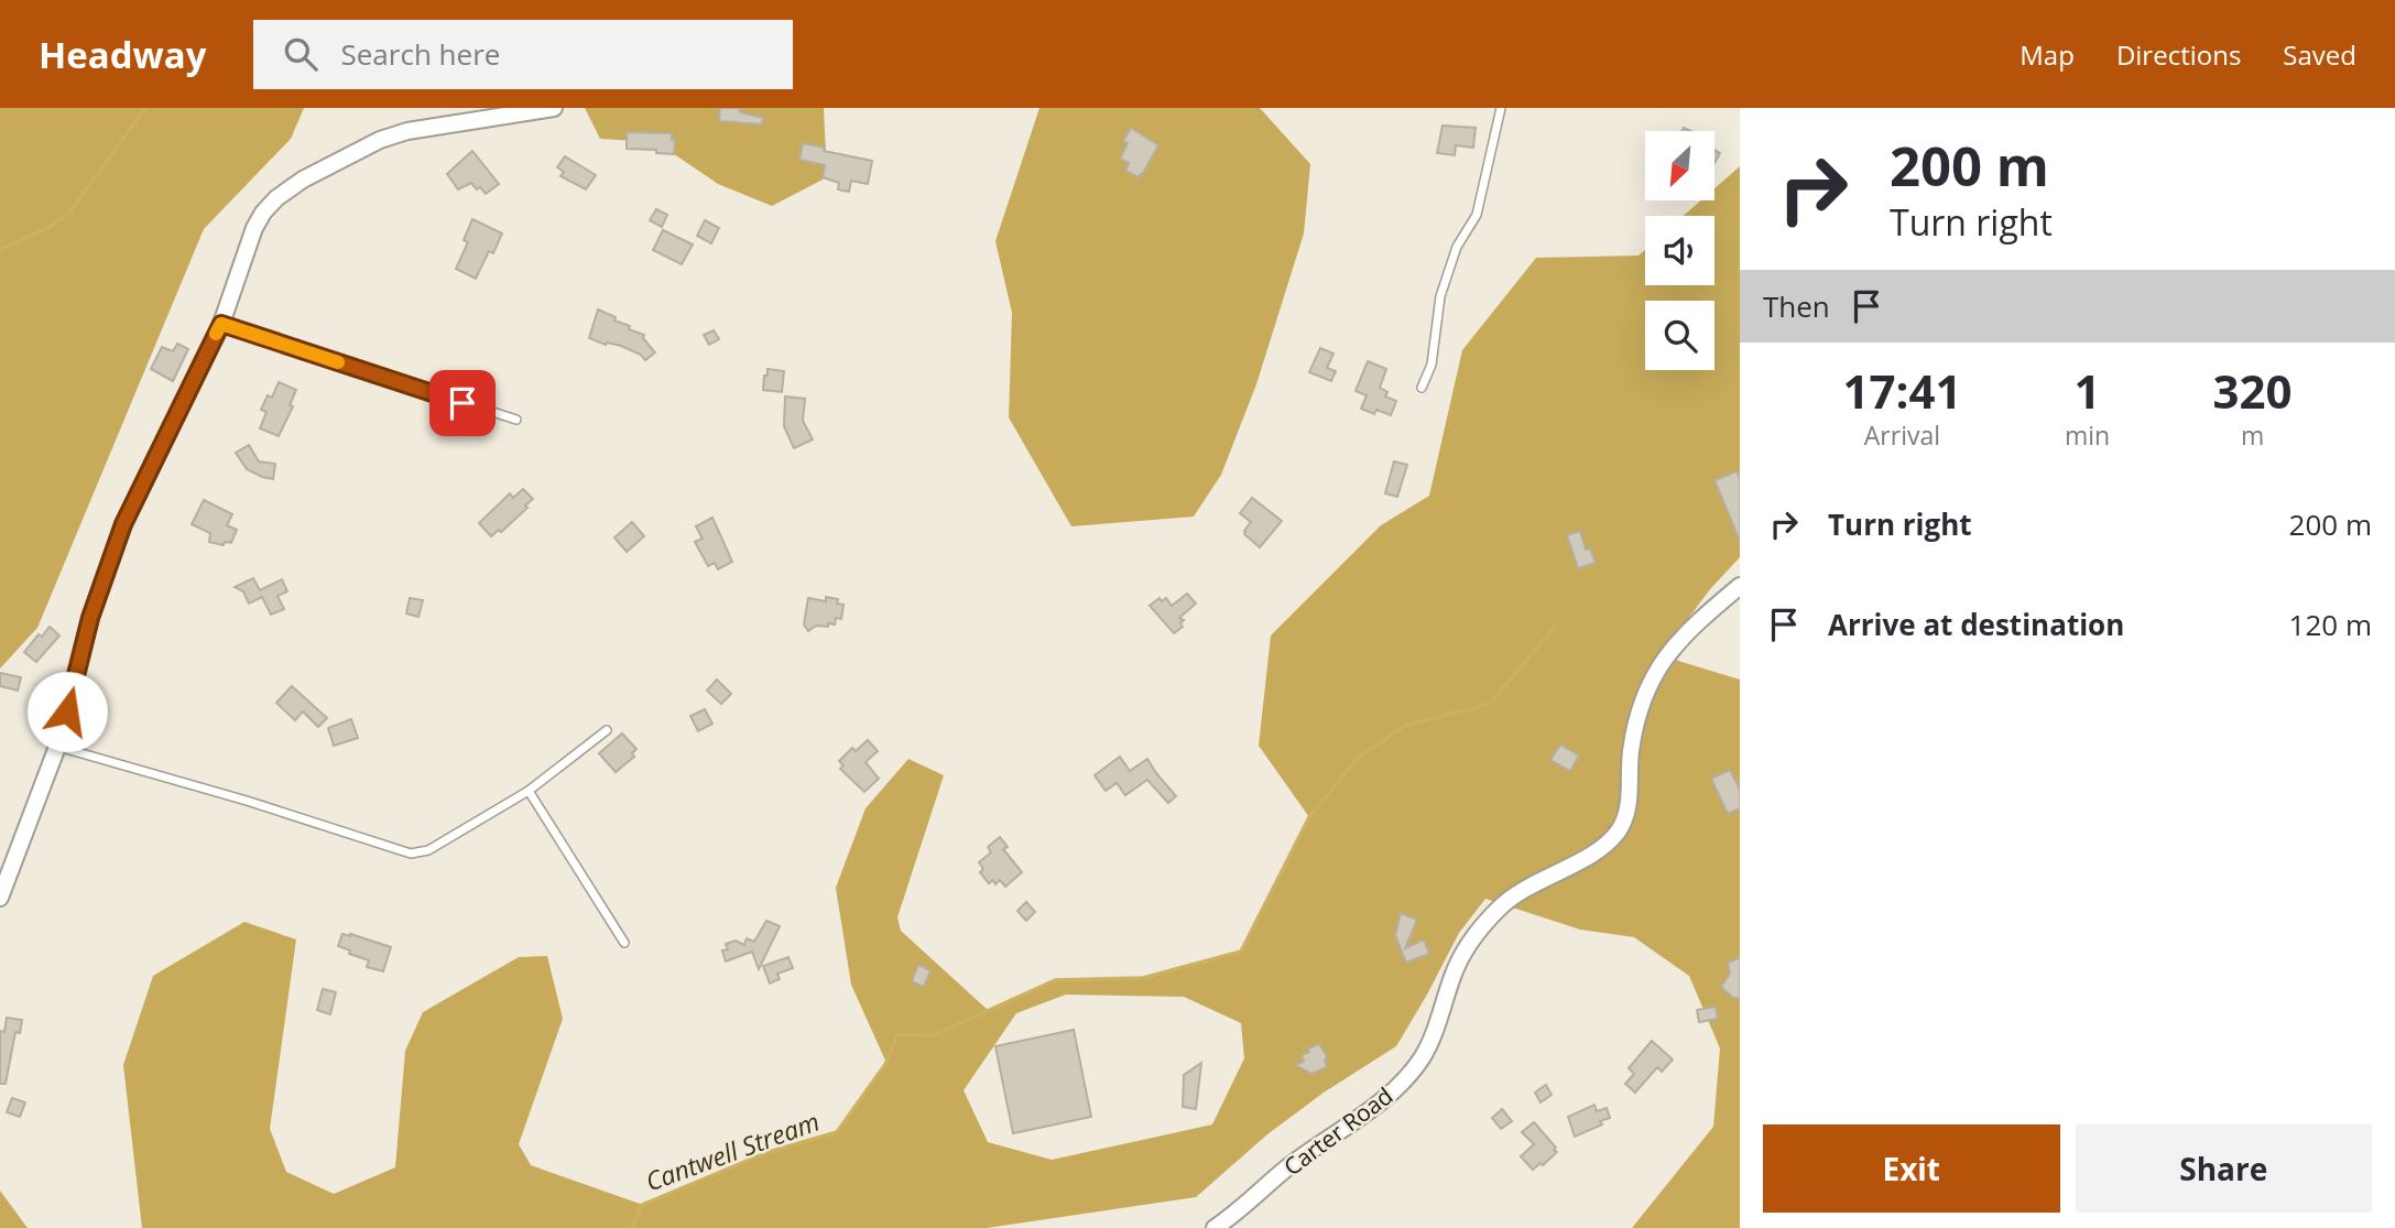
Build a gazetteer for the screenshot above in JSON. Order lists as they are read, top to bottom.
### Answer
{
  "streets": {
    "street": ["Carter Road"]
  },
  "water": ["Cantwell Stream"],
  "north": "bottom left",
  "page": {
    "header": "Headway",
    "search": "Search here",
    "nav": ["Map", "Directions", "Saved"],
    "turn": ["200 m", "Turn right"],
    "then": "Then",
    "eta": [
      "17:41",
      "Arrival",
      "1",
      "min",
      "320",
      "m"
    ],
    "list": [
      {
        "name": "Turn right",
        "value": "200 m"
      },
      {
        "name": "Arrive at destination",
        "value": "120 m"
      }
    ],
    "buttons": ["Exit", "Share"]
  }
}
